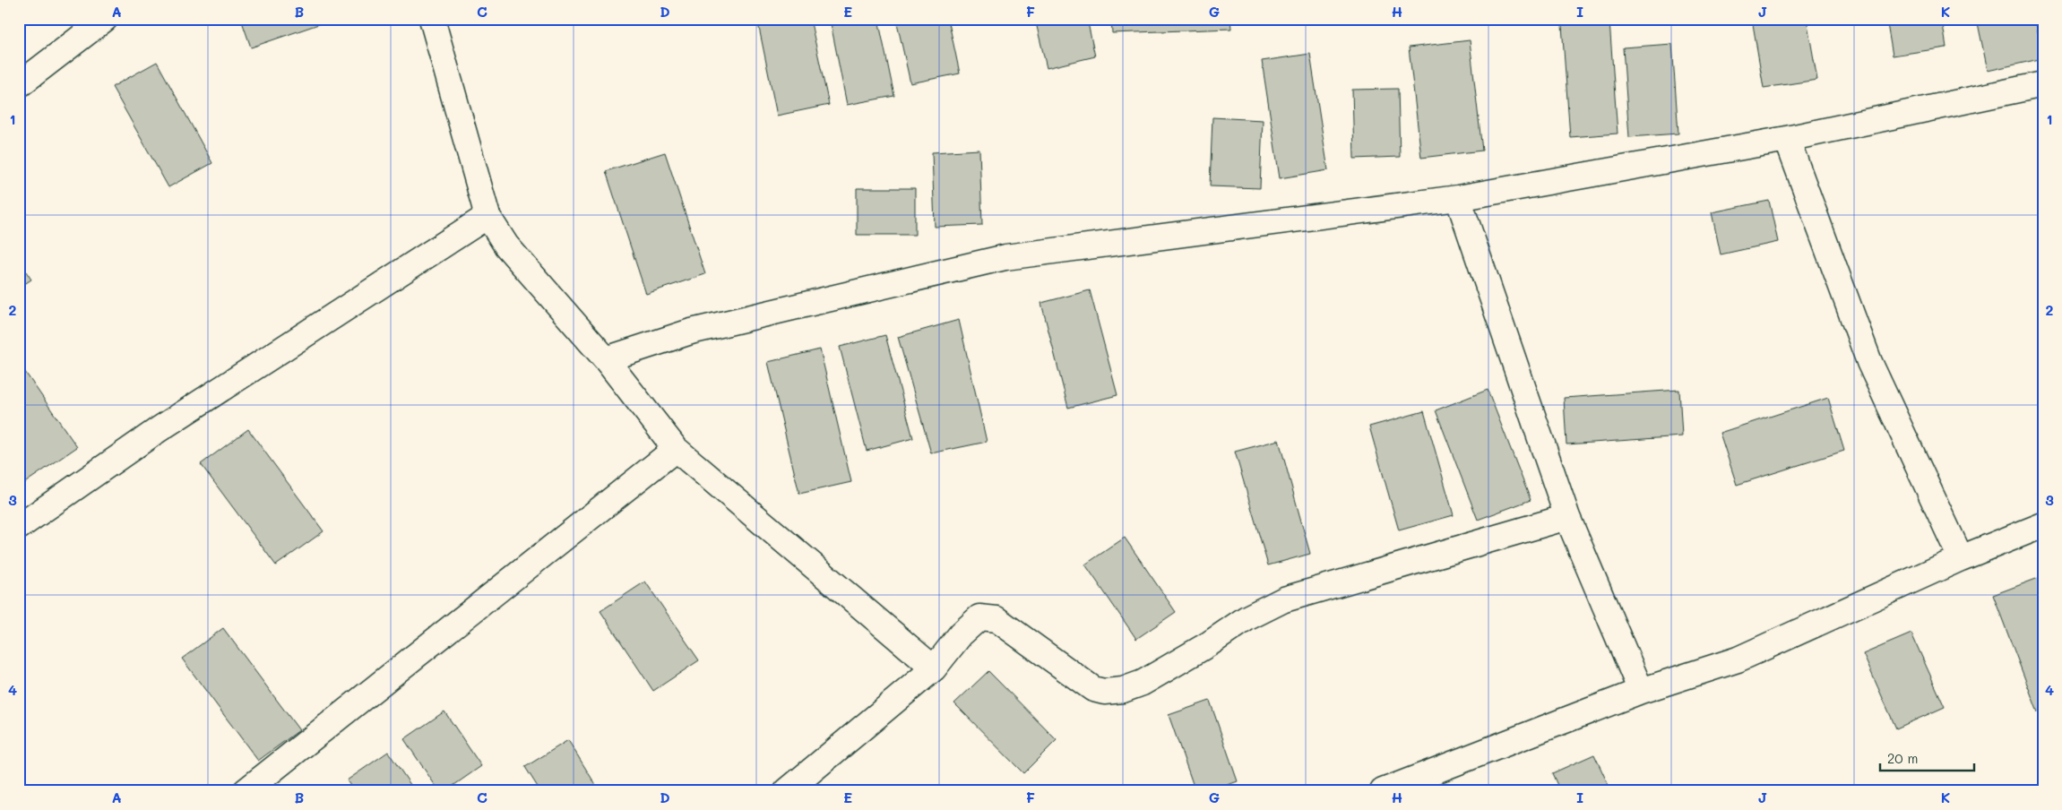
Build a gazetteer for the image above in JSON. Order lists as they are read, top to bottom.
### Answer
{
  "scale_bar": "20 m",
  "grid": {
    "columns": [
      "A",
      "B",
      "C",
      "D",
      "E",
      "F",
      "G",
      "H",
      "I",
      "J",
      "K"
    ],
    "rows": [
      "1",
      "2",
      "3",
      "4"
    ]
  }
}
